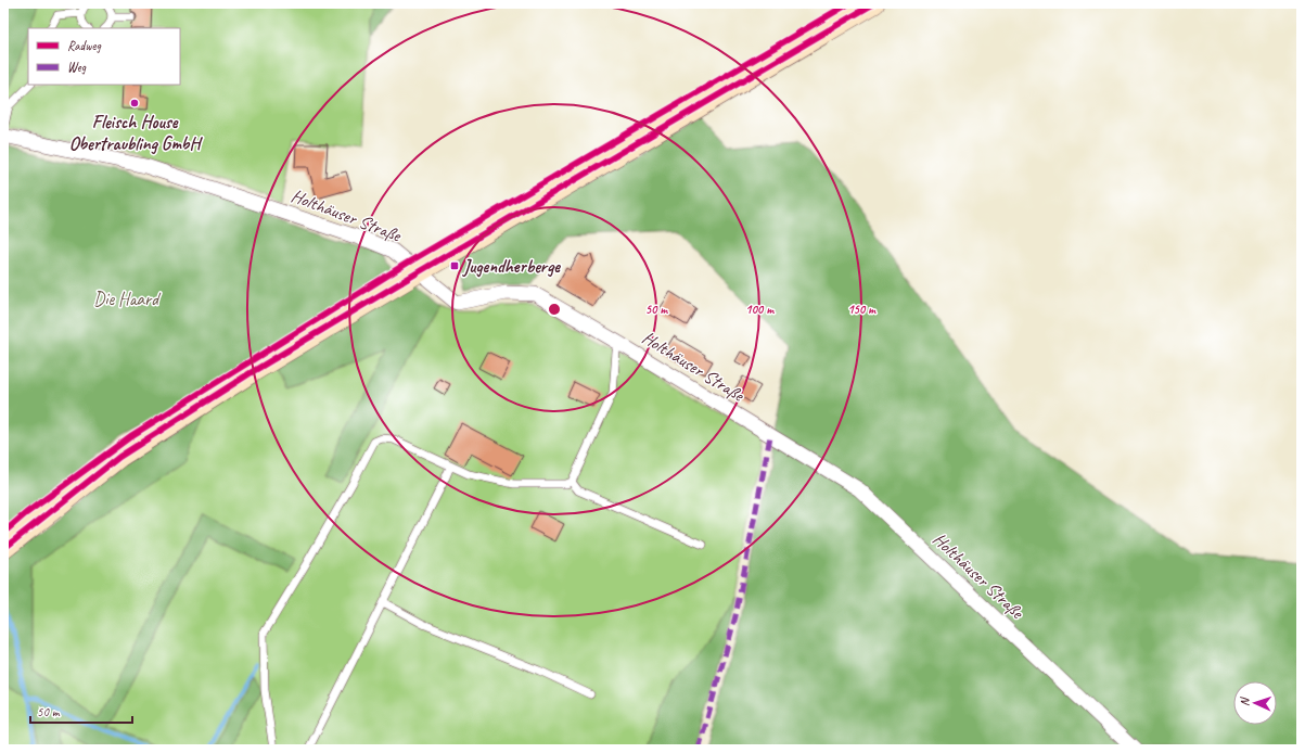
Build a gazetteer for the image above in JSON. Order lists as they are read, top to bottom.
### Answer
{
  "streets": {
    "street": ["Holthäuser Straße"]
  },
  "parks": ["Die Haard"],
  "places": {
    "other": ["Fleisch House Obertraubling GmbH"],
    "transit": ["Jugendherberge"]
  },
  "legend": ["Radweg", "Weg"],
  "scale_bar": "50 m",
  "north": "left",
  "rings": ["50 m", "100 m", "150 m"]
}
